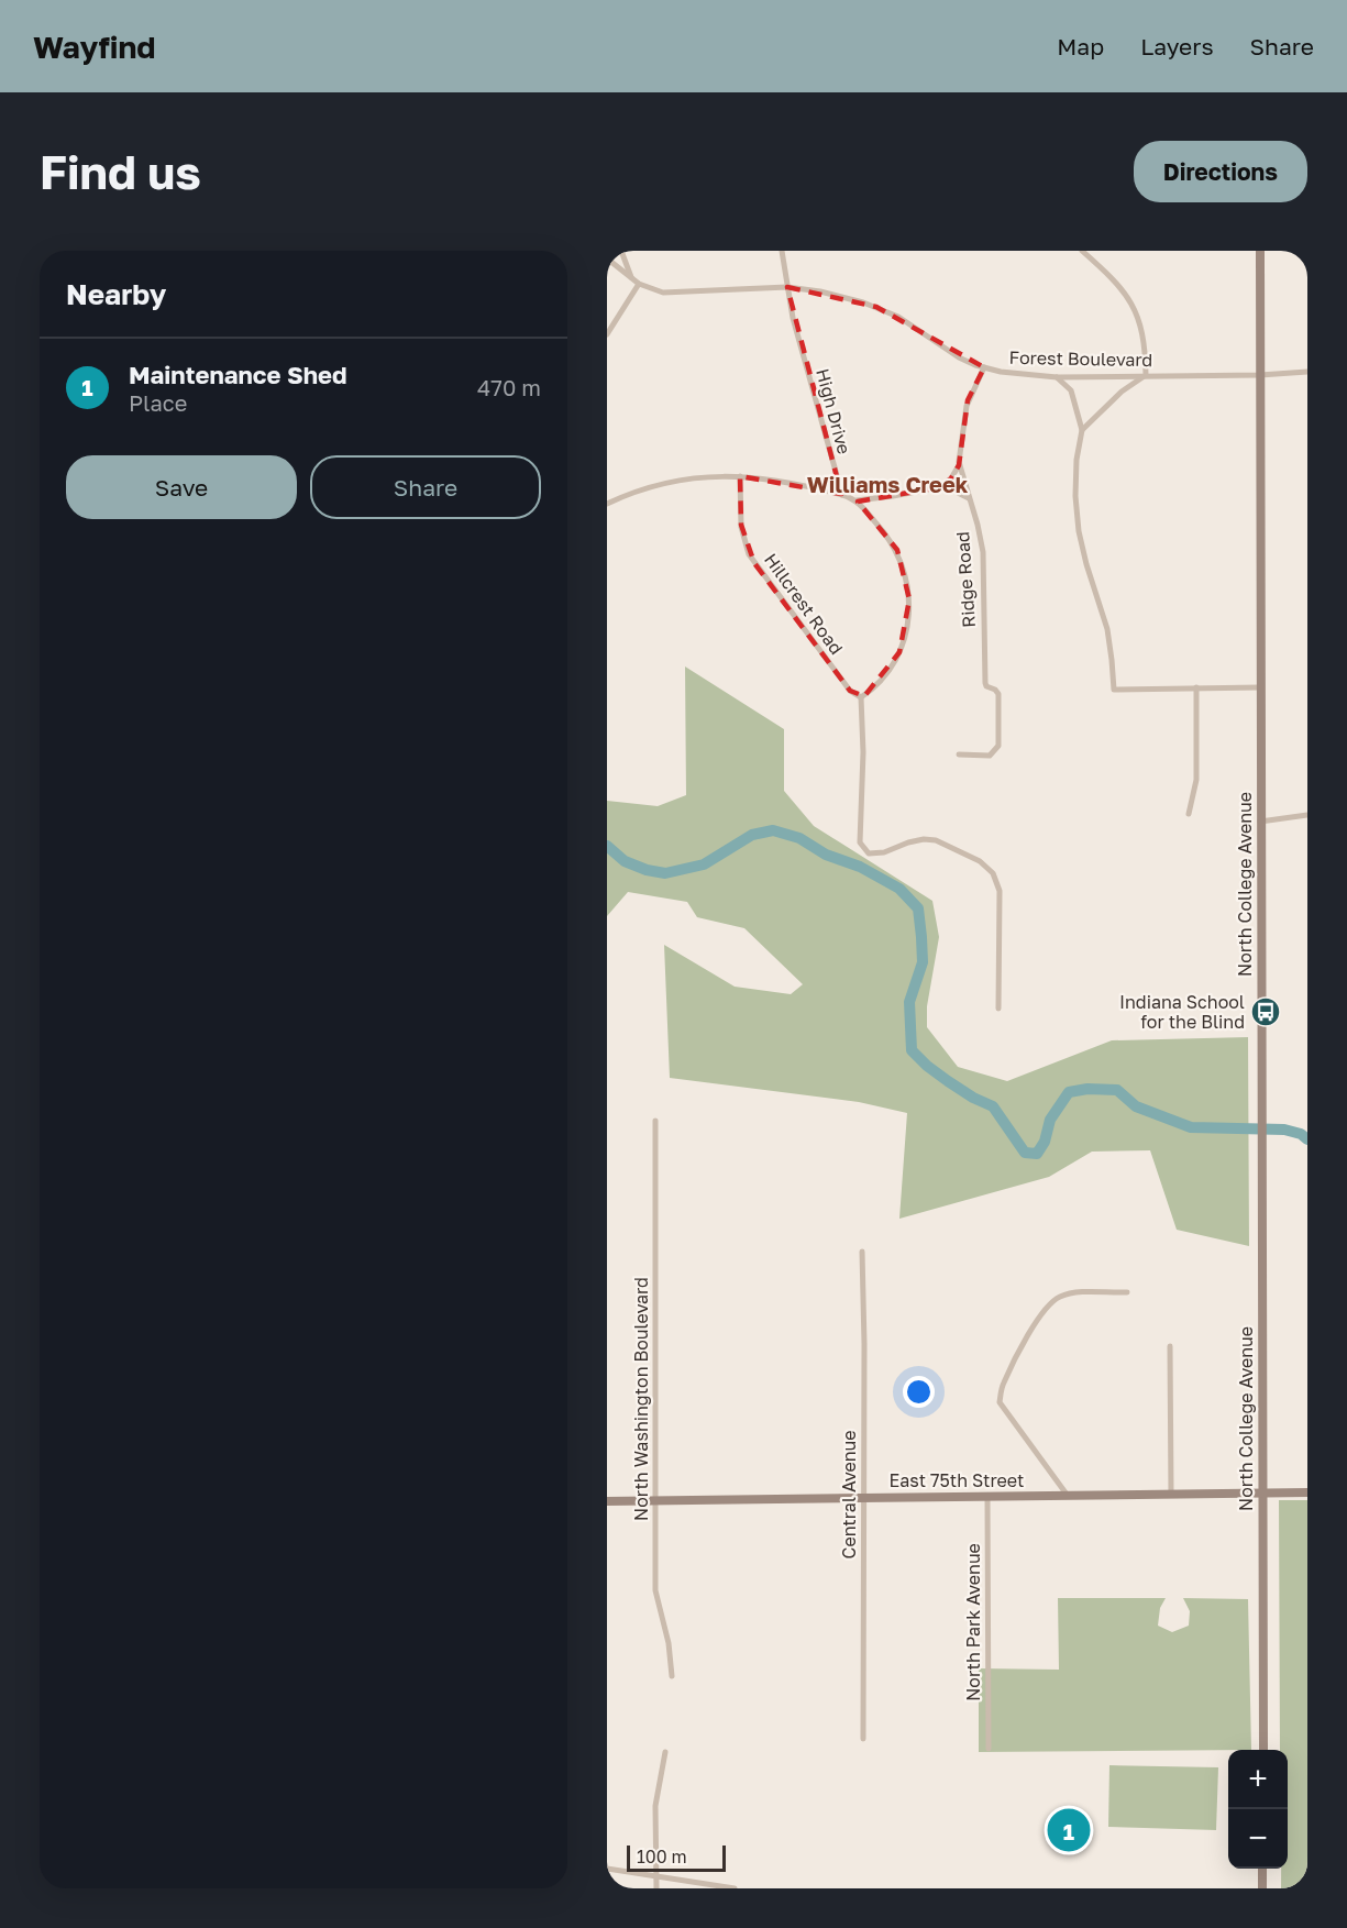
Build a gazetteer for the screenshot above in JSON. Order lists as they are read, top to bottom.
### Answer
{
  "streets": {
    "main road": ["North College Avenue", "East 75th Street"],
    "street": [
      "Forest Boulevard",
      "High Drive",
      "Ridge Road",
      "Hillcrest Road",
      "North Washington Boulevard",
      "Central Avenue",
      "North Park Avenue"
    ]
  },
  "crossings": [
    ["Forest Boulevard", "High Drive"],
    ["Forest Boulevard", "Ridge Road"],
    ["Forest Boulevard", "North College Avenue"],
    ["North College Avenue", "East 75th Street"],
    ["North Washington Boulevard", "East 75th Street"],
    ["East 75th Street", "Central Avenue"],
    ["East 75th Street", "North Park Avenue"]
  ],
  "districts": ["Williams Creek"],
  "places": {
    "bus stop": ["Indiana School for the Blind"]
  },
  "scale_bar": "100 m",
  "page": {
    "header": "Wayfind",
    "nav": ["Map", "Layers", "Share"],
    "buttons": [
      "Directions",
      ["Save", "Share"]
    ],
    "title": "Find us",
    "heading": "Nearby",
    "list": [
      {
        "mark": "1",
        "name": "Maintenance Shed",
        "note": "Place",
        "value": "470 m"
      }
    ],
    "map_buttons": ["+", "−"],
    "pins": "1",
    "scale": "100 m"
  }
}
